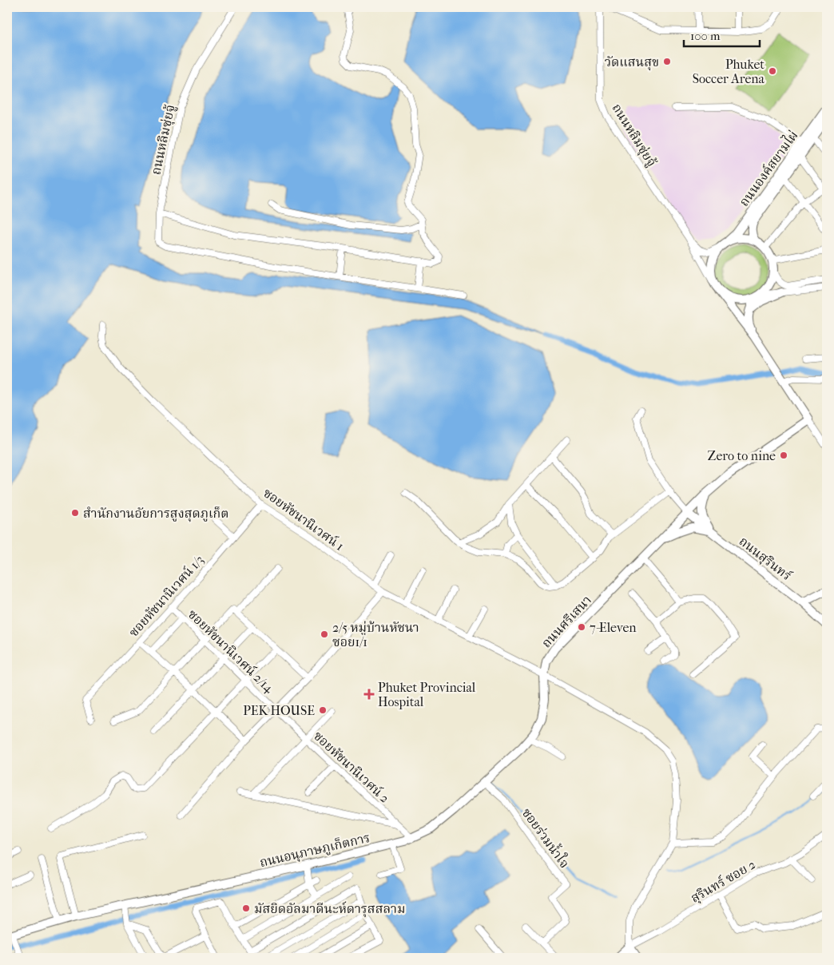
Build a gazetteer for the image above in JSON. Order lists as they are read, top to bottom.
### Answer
{
  "streets": {
    "street": [
      "ถนนหลิมซุ่ยจู้",
      "ถนนองค์สยามไผ่",
      "ซอยหัชนานิเวศน์ 1",
      "ถนนสุรินทร์",
      "ซอยหัชนานิเวศน์ 1/3",
      "ถนนศรีเสนา",
      "ซอยหัชนานิเวศน์ 2/14",
      "ซอยหัชนานิเวศน์ 2",
      "ซอยร่วมน้ำใจ",
      "ถนนอนุภาษภูเก็ตการ",
      "สุรินทร์ ซอย 2"
    ]
  },
  "crossings": [
    ["ถนนหลิมซุ่ยจู้", "ถนนองค์สยามไผ่"],
    ["ซอยหัชนานิเวศน์ 1", "ซอยหัชนานิเวศน์ 1/3"],
    ["ซอยหัชนานิเวศน์ 1", "ถนนศรีเสนา"],
    ["ซอยหัชนานิเวศน์ 1", "ถนนอนุภาษภูเก็ตการ"],
    ["ถนนสุรินทร์", "ถนนศรีเสนา"],
    ["ซอยหัชนานิเวศน์ 1/3", "ซอยหัชนานิเวศน์ 2/14"],
    ["ถนนศรีเสนา", "ถนนอนุภาษภูเก็ตการ"],
    ["ซอยหัชนานิเวศน์ 2/14", "ซอยหัชนานิเวศน์ 2"],
    ["ซอยหัชนานิเวศน์ 2", "ถนนอนุภาษภูเก็ตการ"],
    ["ซอยร่วมน้ำใจ", "ถนนอนุภาษภูเก็ตการ"]
  ],
  "places": {
    "other": [
      "วัดแสนสุข",
      "Phuket Soccer Arena",
      "Zero to nine",
      "สำนักงานอัยการสูงสุดภูเก็ต",
      "7-Eleven",
      "2/5 หมู่บ้านหัชนา ซอย1/1",
      "PEK HOUSE",
      "มัสยิดอัลมาดีนะห์ดารุสสลาม"
    ],
    "health": ["Phuket Provincial Hospital"]
  },
  "scale_bar": "100 m"
}
